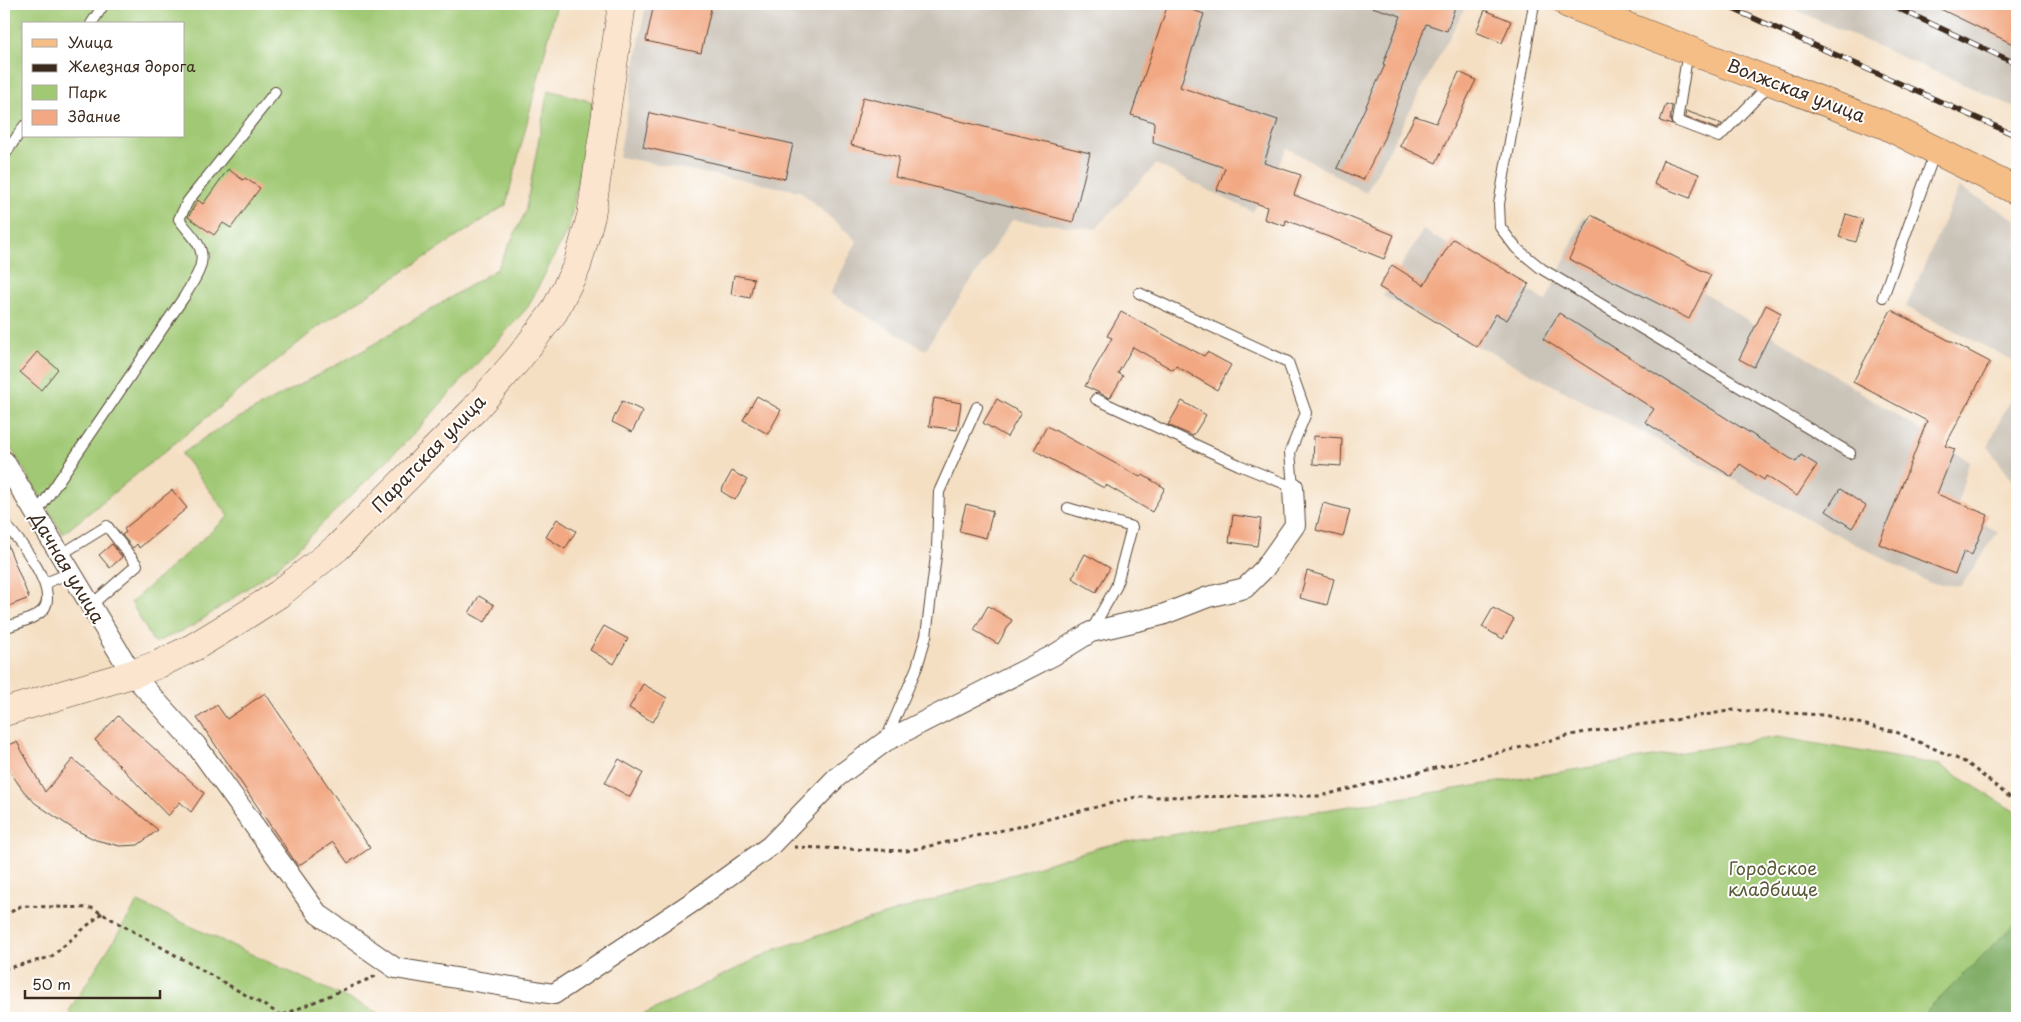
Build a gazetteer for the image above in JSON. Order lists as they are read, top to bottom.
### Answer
{
  "streets": {
    "main road": ["Волжская улица", "Паратская улица"],
    "street": ["Дачная улица"]
  },
  "crossings": [
    ["Паратская улица", "Дачная улица"]
  ],
  "parks": ["Городское кладбище"],
  "legend": [
    "Улица",
    "Железная дорога",
    "Парк",
    "Здание"
  ],
  "scale_bar": "50 m"
}
